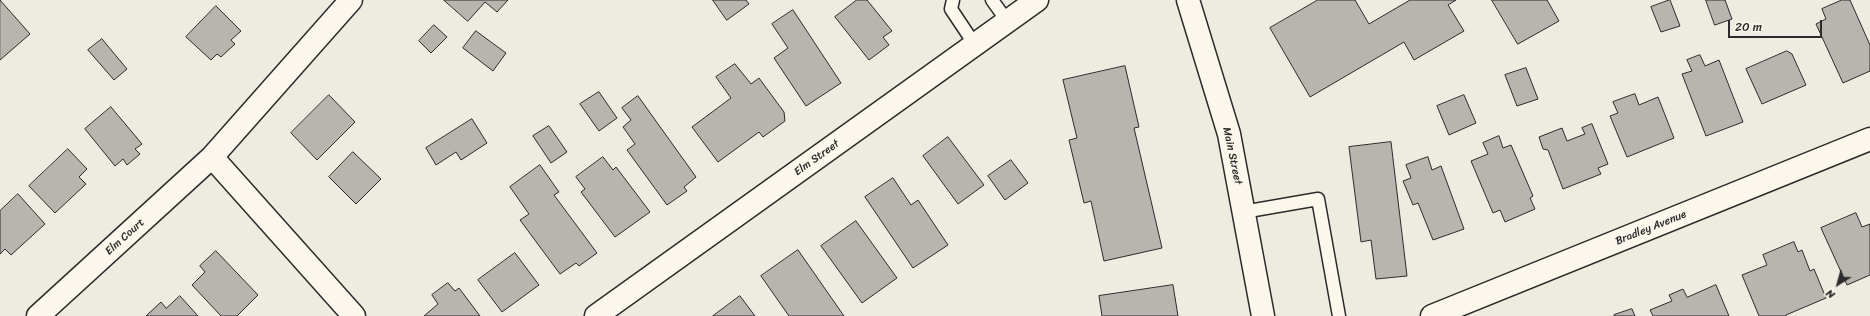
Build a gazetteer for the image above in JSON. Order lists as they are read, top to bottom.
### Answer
{
  "streets": {
    "street": [
      "Main Street",
      "Elm Street",
      "Bradley Avenue",
      "Elm Court"
    ]
  },
  "scale_bar": "20 m",
  "north": "bottom left"
}
